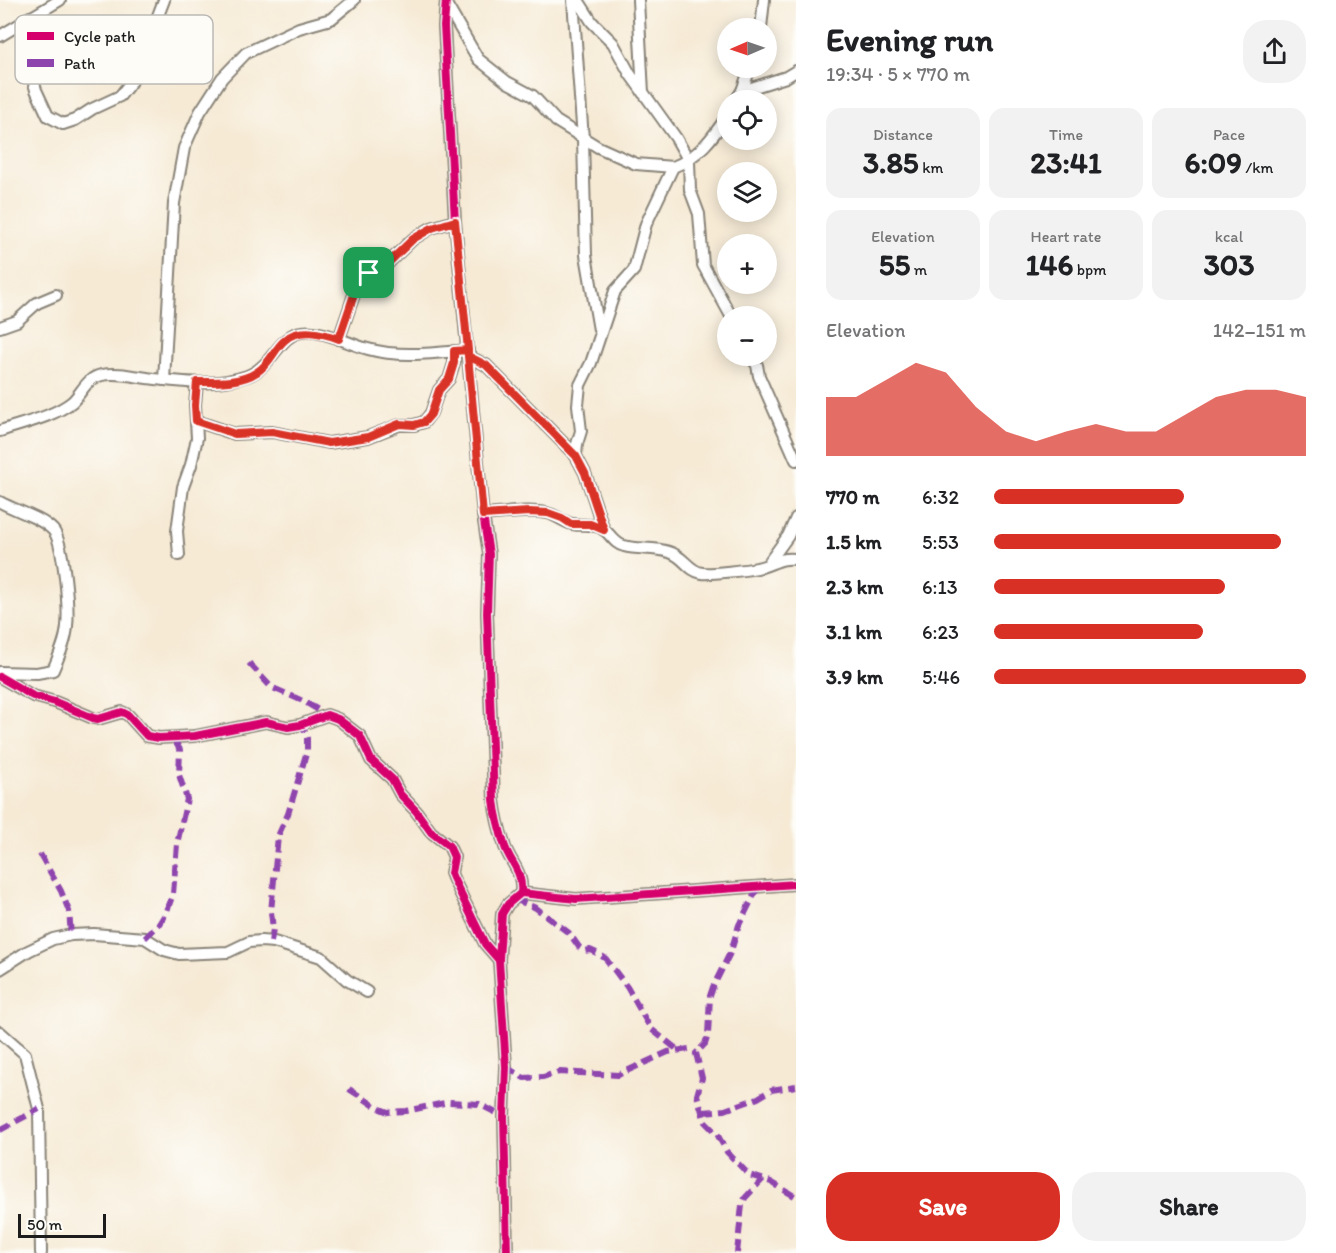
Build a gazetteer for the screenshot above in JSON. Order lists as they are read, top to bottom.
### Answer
{
  "legend": ["Cycle path", "Path"],
  "scale_bar": "50 m",
  "north": "left",
  "page": {
    "heading": ["Evening run", "19:34 · 5 × 770 m"],
    "map_buttons": ["+", "−"],
    "stats": [
      ["Distance", "3.85 km"],
      ["Time", "23:41"],
      ["Pace", "6:09 /km"],
      ["Elevation", "55 m"],
      ["Heart rate", "146 bpm"],
      ["kcal", "303"]
    ],
    "chart": ["Elevation", "142–151 m"],
    "list": [
      {
        "name": "770 m",
        "note": "6:32"
      },
      {
        "name": "1.5 km",
        "note": "5:53"
      },
      {
        "name": "2.3 km",
        "note": "6:13"
      },
      {
        "name": "3.1 km",
        "note": "6:23"
      },
      {
        "name": "3.9 km",
        "note": "5:46"
      }
    ],
    "buttons": ["Save", "Share"],
    "scale": "50 m"
  }
}
